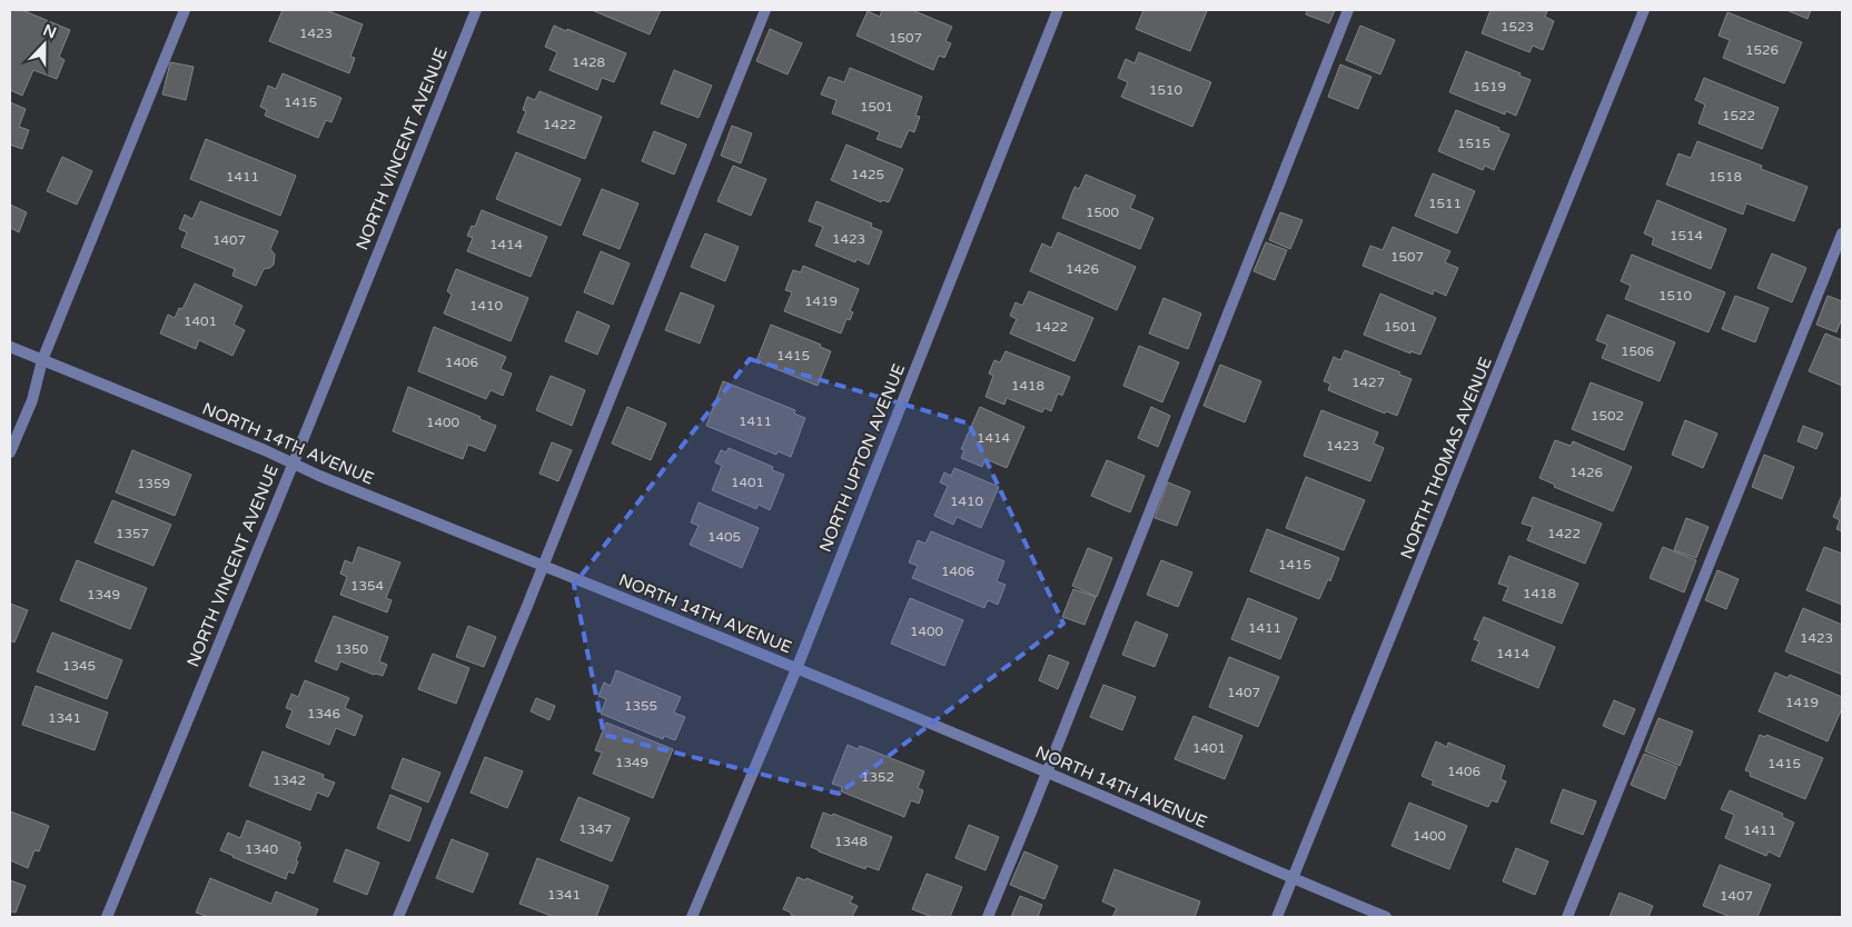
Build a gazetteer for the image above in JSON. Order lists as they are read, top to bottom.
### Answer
{
  "streets": {
    "street": [
      "NORTH VINCENT AVENUE",
      "NORTH 14TH AVENUE",
      "NORTH UPTON AVENUE",
      "NORTH THOMAS AVENUE"
    ]
  },
  "crossings": [
    ["NORTH VINCENT AVENUE", "NORTH 14TH AVENUE"],
    ["NORTH 14TH AVENUE", "NORTH UPTON AVENUE"],
    ["NORTH 14TH AVENUE", "NORTH THOMAS AVENUE"]
  ],
  "house_numbers": [
    "1523",
    "1423",
    "1507",
    "1526",
    "1428",
    "1519",
    "1510",
    "1415",
    "1501",
    "1522",
    "1422",
    "1515",
    "1425",
    "1411",
    "1518",
    "1511",
    "1500",
    "1514",
    "1423",
    "1407",
    "1414",
    "1507",
    "1426",
    "1510",
    "1419",
    "1410",
    "1401",
    "1422",
    "1501",
    "1506",
    "1415",
    "1406",
    "1427",
    "1418",
    "1502",
    "1411",
    "1400",
    "1414",
    "1423",
    "1426",
    "1401",
    "1359",
    "1410",
    "1357",
    "1422",
    "1405",
    "1415",
    "1406",
    "1354",
    "1418",
    "1349",
    "1411",
    "1400",
    "1423",
    "1350",
    "1414",
    "1345",
    "1407",
    "1419",
    "1355",
    "1346",
    "1341",
    "1401",
    "1349",
    "1415",
    "1406",
    "1352",
    "1342",
    "1347",
    "1411",
    "1400",
    "1348",
    "1340",
    "1341",
    "1407"
  ],
  "north": "top"
}
